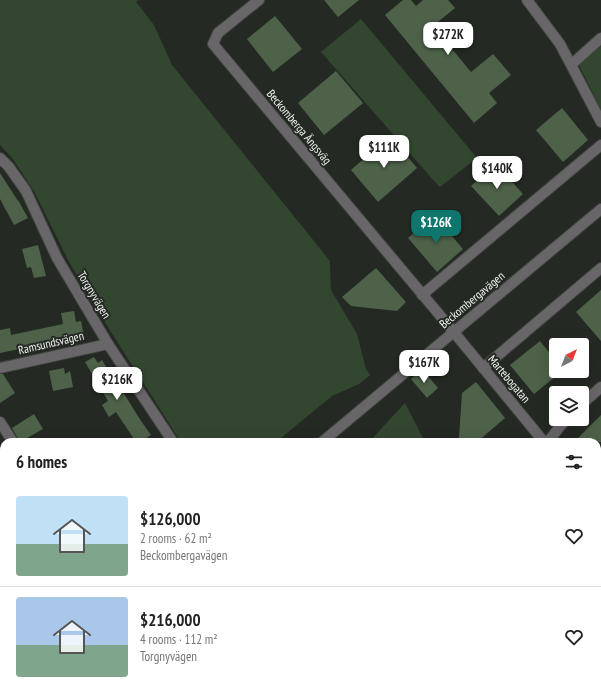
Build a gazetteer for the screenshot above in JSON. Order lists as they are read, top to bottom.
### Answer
{
  "streets": {
    "street": [
      "Beckomberga Ängsväg",
      "Torgnyvägen",
      "Beckombergavägen",
      "Ramsundsvägen",
      "Martebogatan"
    ]
  },
  "crossings": [
    ["Beckomberga Ängsväg", "Beckombergavägen"],
    ["Beckomberga Ängsväg", "Martebogatan"],
    ["Torgnyvägen", "Ramsundsvägen"],
    ["Beckombergavägen", "Martebogatan"]
  ],
  "north": "top right",
  "page": {
    "price": [
      "$272K",
      "$111K",
      "$140K",
      "$126K",
      "$167K",
      "$216K"
    ],
    "heading": "6 homes",
    "list": [
      {
        "name": "$126,000",
        "note": "2 rooms · 62 m² · Beckombergavägen"
      },
      {
        "name": "$216,000",
        "note": "4 rooms · 112 m² · Torgnyvägen"
      }
    ]
  }
}
